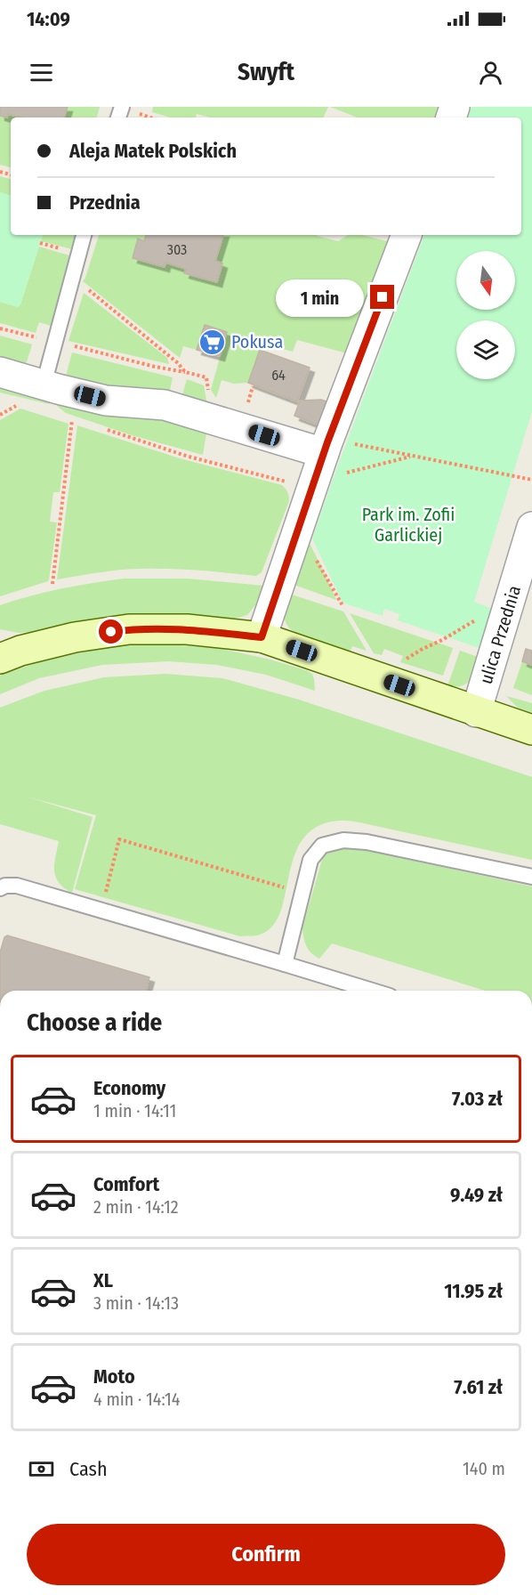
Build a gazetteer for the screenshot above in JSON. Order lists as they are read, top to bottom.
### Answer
{
  "streets": {
    "street": ["ulica Przednia"]
  },
  "parks": ["Park im. Zofii Garlickiej"],
  "places": {
    "supermarket": ["Pokusa"]
  },
  "house_numbers": ["303", "64"],
  "north": "bottom",
  "page": {
    "status": "14:09",
    "header": "Swyft",
    "banner": ["Aleja Matek Polskich", "Przednia"],
    "bubble": "1 min",
    "heading": "Choose a ride",
    "list": [
      {
        "name": "Economy",
        "note": "1 min · 14:11",
        "value": "7.03 zł"
      },
      {
        "name": "Comfort",
        "note": "2 min · 14:12",
        "value": "9.49 zł"
      },
      {
        "name": "XL",
        "note": "3 min · 14:13",
        "value": "11.95 zł"
      },
      {
        "name": "Moto",
        "note": "4 min · 14:14",
        "value": "7.61 zł"
      }
    ],
    "pay": ["Cash", "140 m"],
    "buttons": "Confirm"
  }
}
